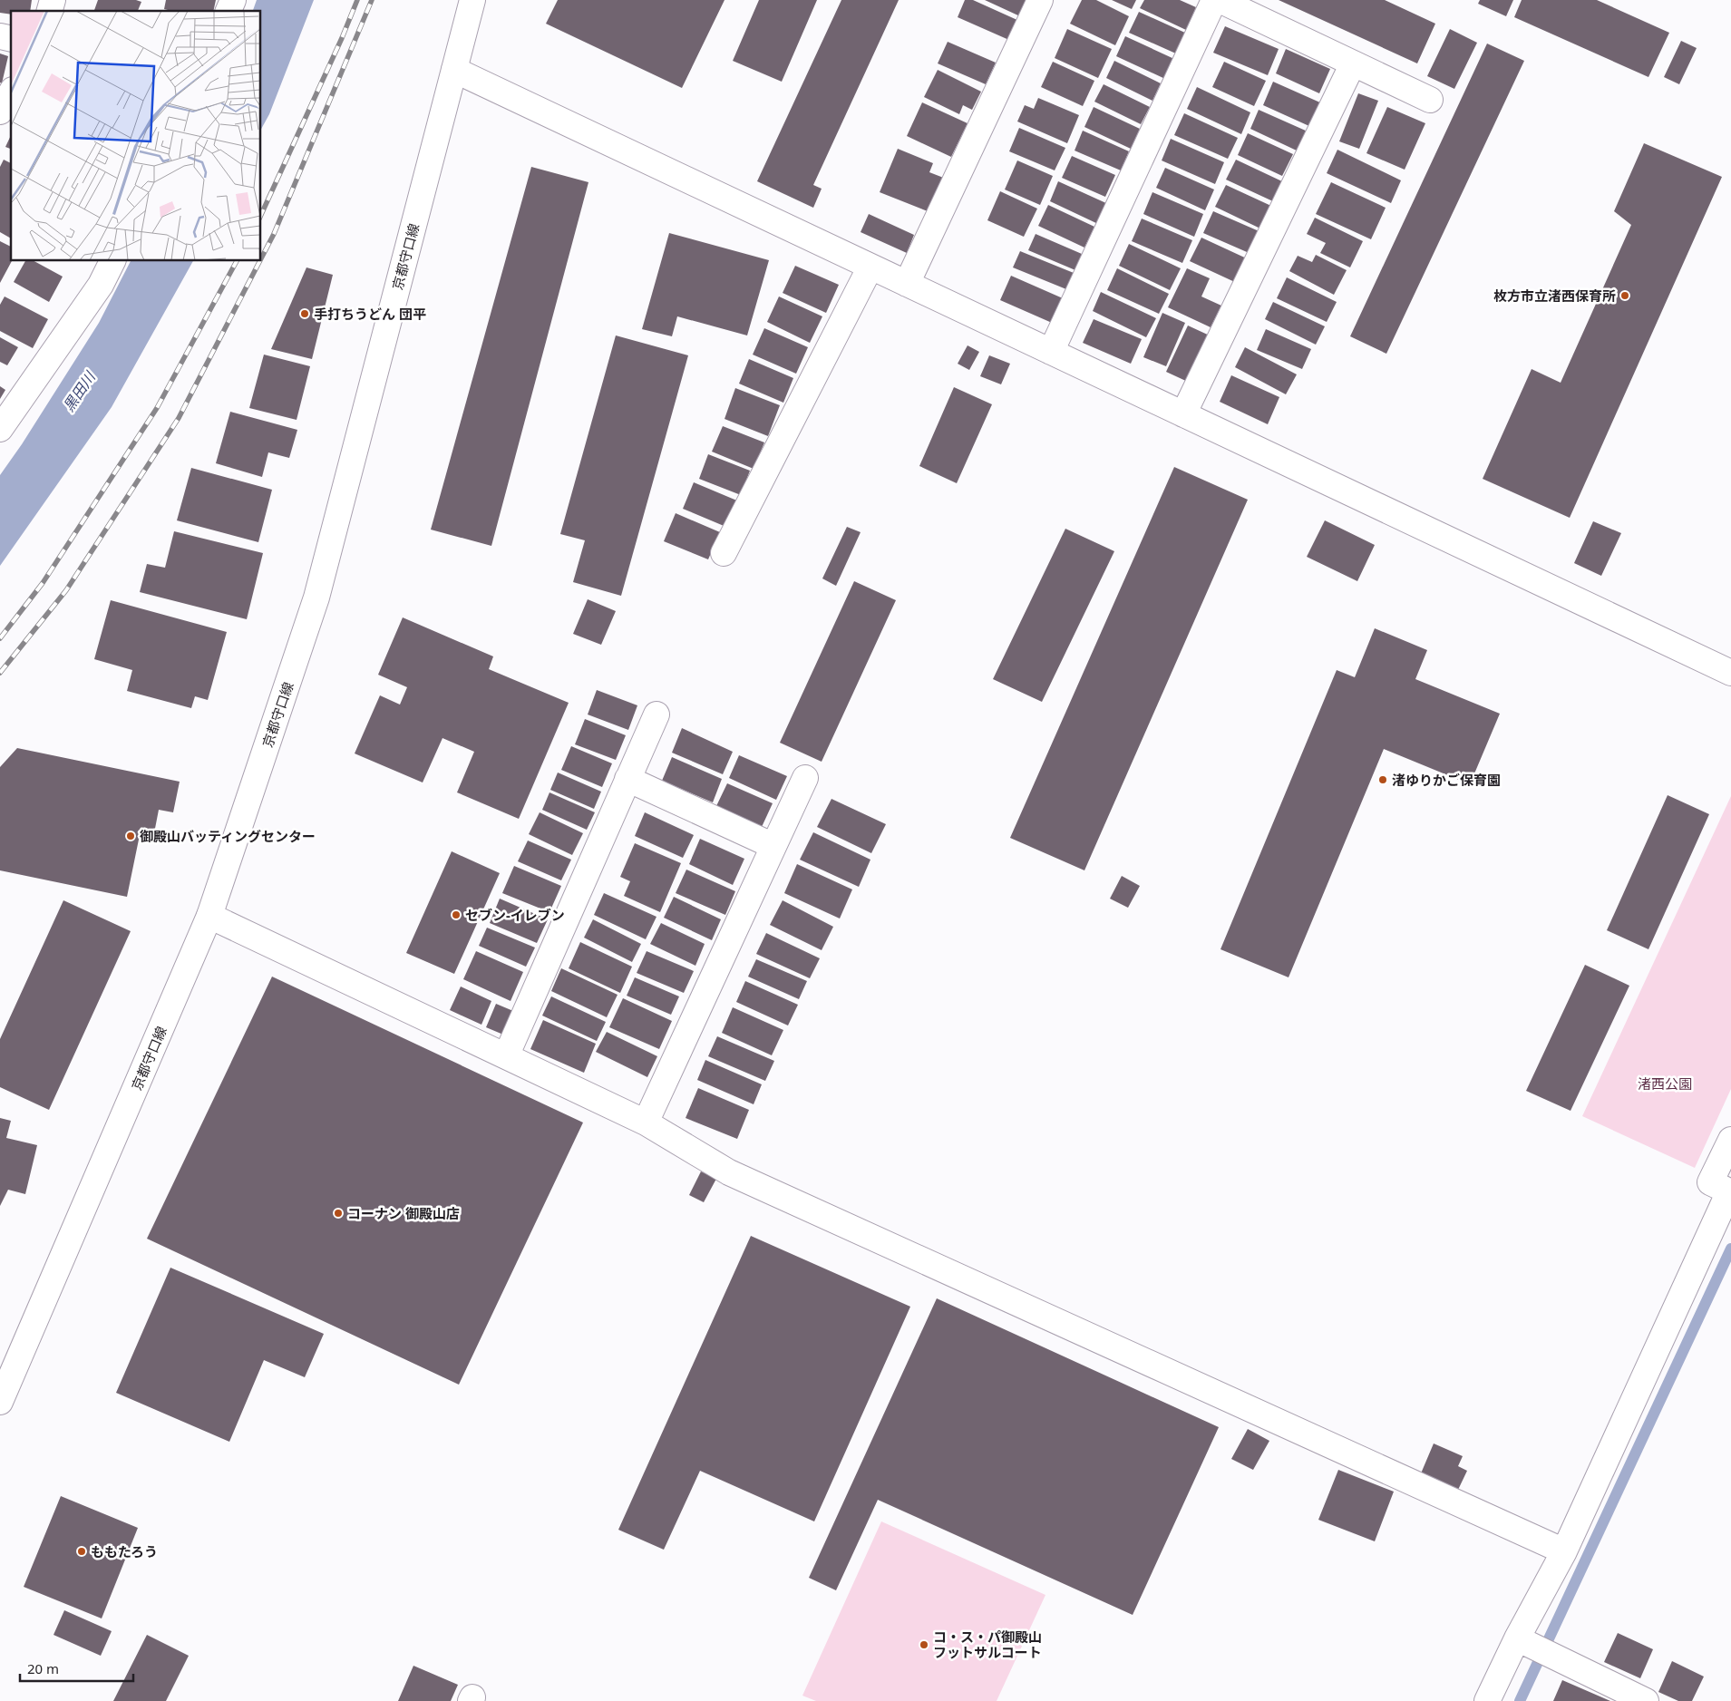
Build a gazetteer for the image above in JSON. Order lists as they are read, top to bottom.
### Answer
{
  "streets": {
    "street": ["京都守口線"]
  },
  "water": ["黒田川"],
  "parks": ["渚西公園"],
  "places": [
    "枚方市立渚西保育所",
    "手打ちうどん 団平",
    "渚ゆりかご保育園",
    "御殿山バッティングセンター",
    "セブン-イレブン",
    "コーナン 御殿山店",
    "ももたろう",
    "コ・ス・パ御殿山 フットサルコート"
  ],
  "scale_bar": "20 m"
}
